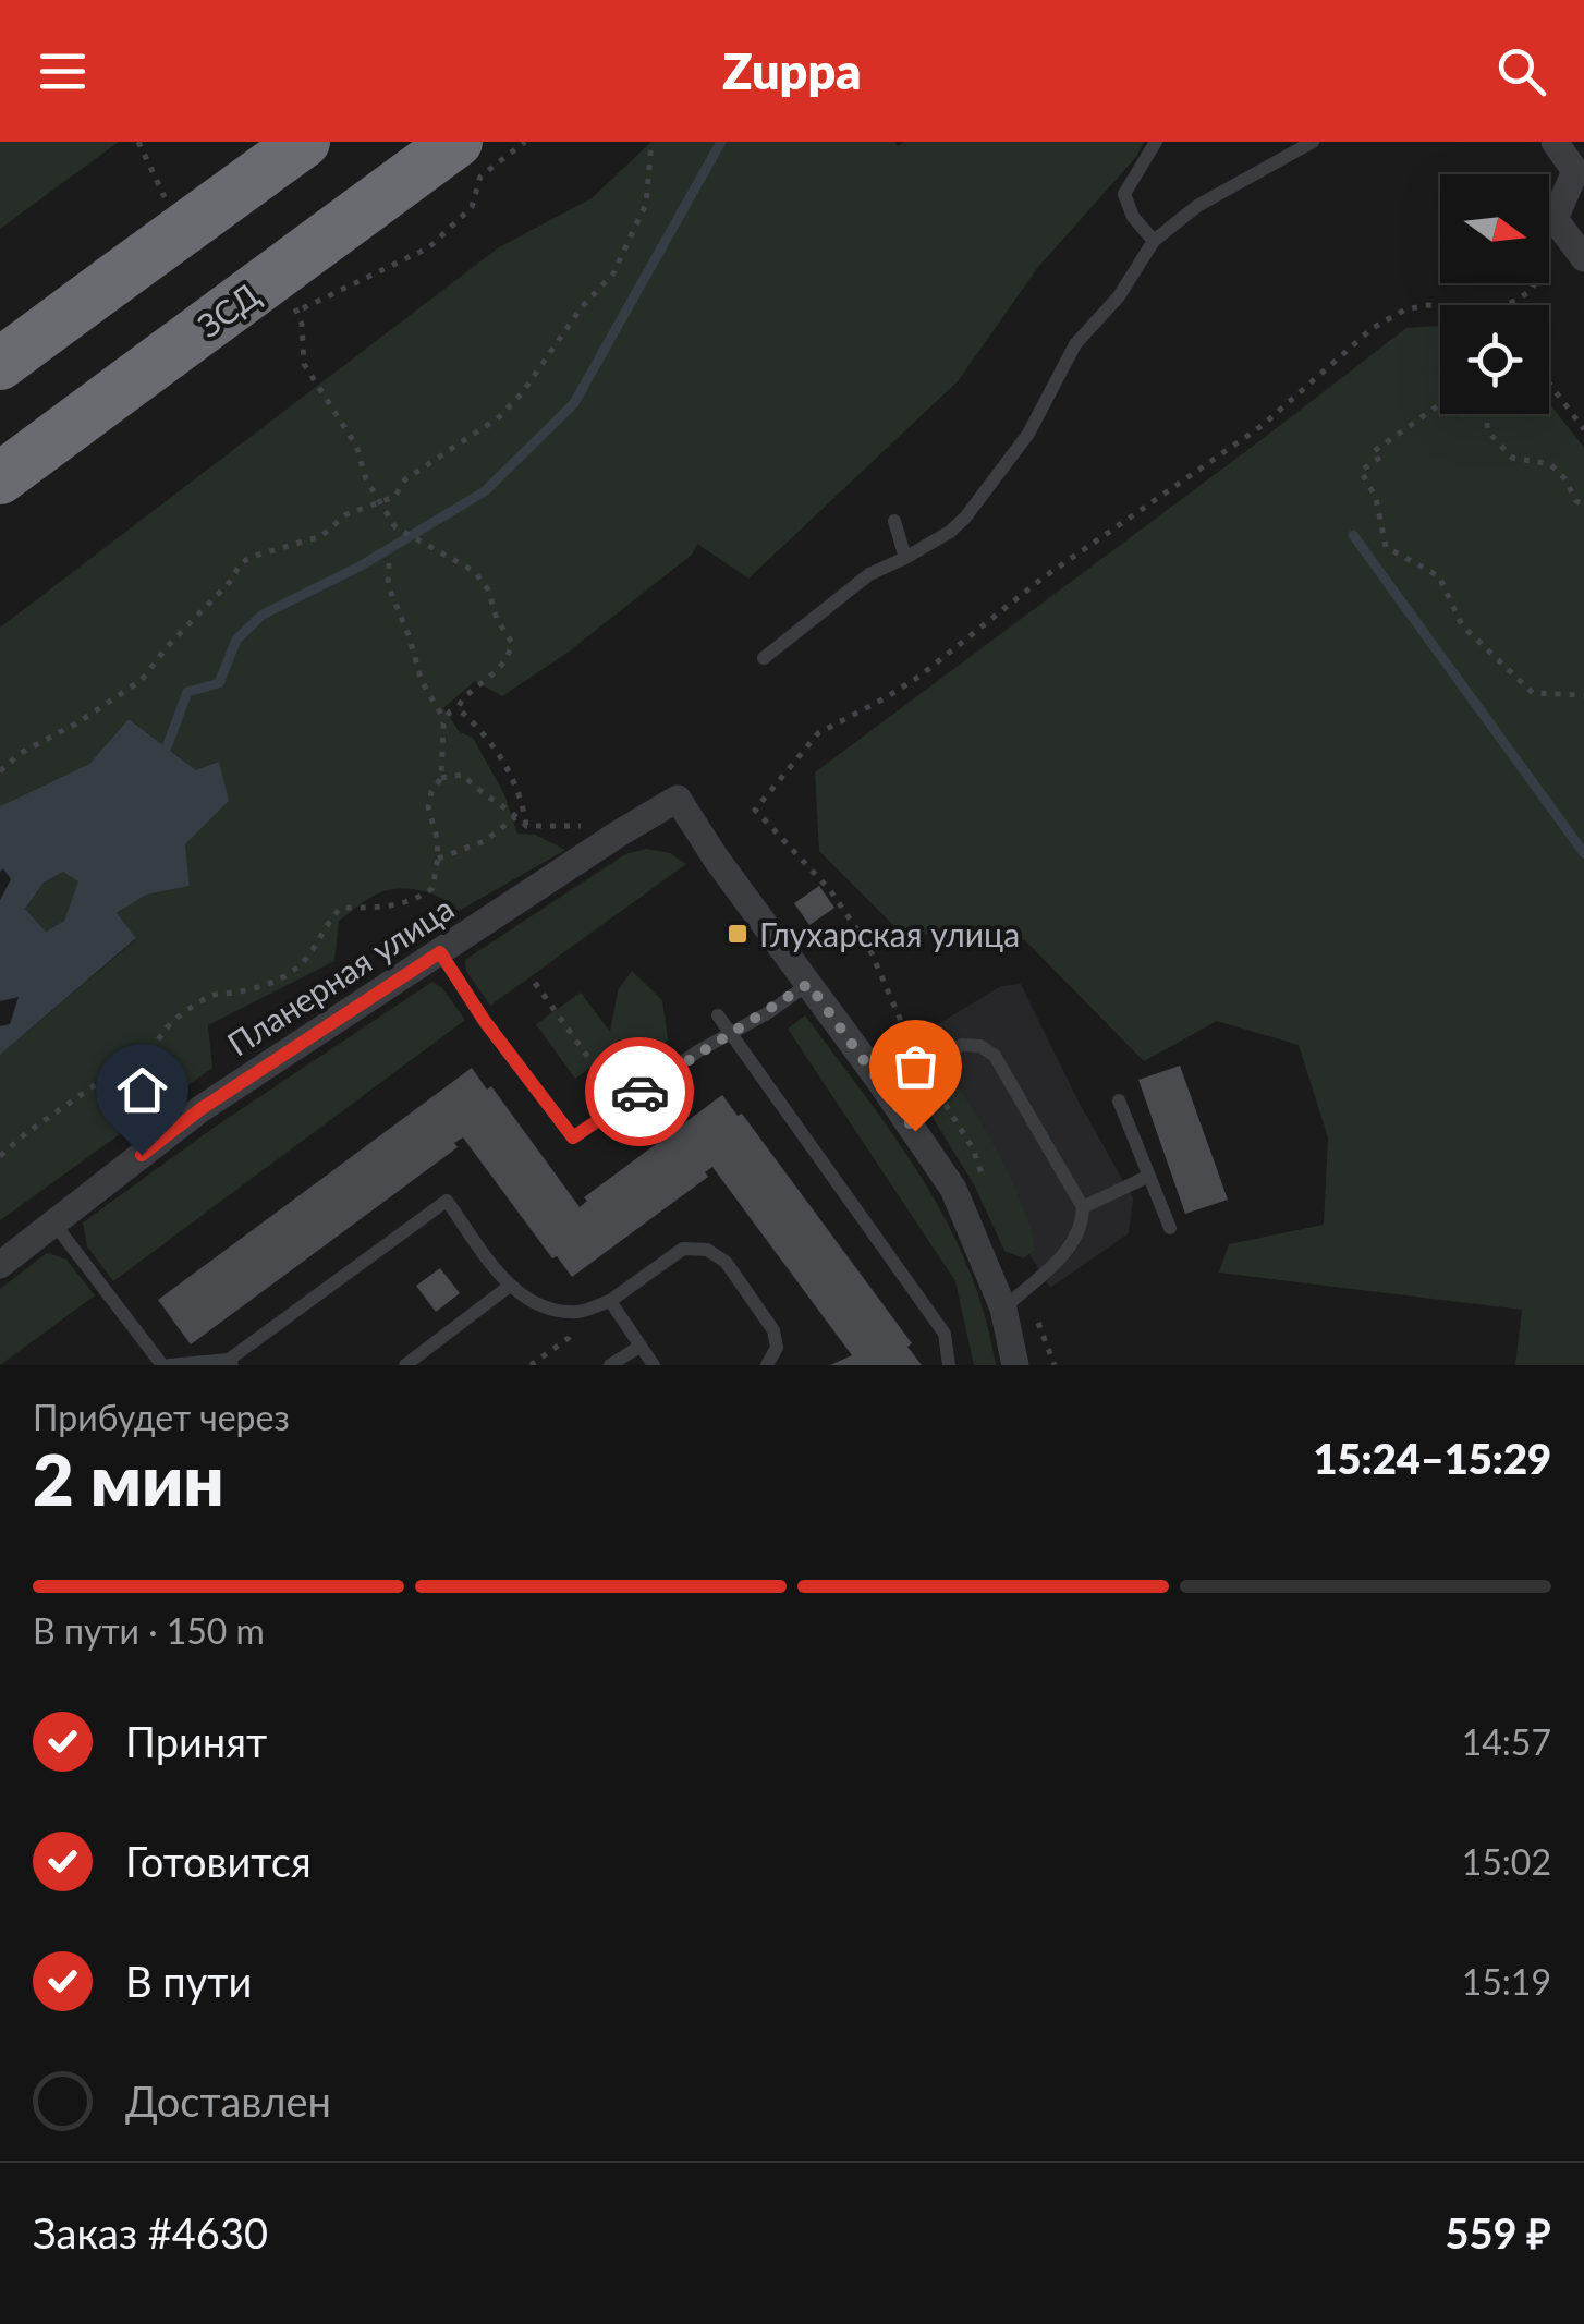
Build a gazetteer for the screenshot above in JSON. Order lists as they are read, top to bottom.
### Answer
{
  "streets": {
    "highway": ["ЗСД"],
    "street": ["Планерная улица"]
  },
  "places": {
    "transit": ["Глухарская улица"]
  },
  "north": "right",
  "page": {
    "header": "Zuppa",
    "heading": ["2 мин", "Прибудет через", "15:24–15:29"],
    "panel": ["Заказ #4630", "559 ₽"],
    "bar": "В пути · 150 m",
    "list": [
      ["Принят", "14:57"],
      ["Готовится", "15:02"],
      ["В пути", "15:19"],
      "Доставлен"
    ]
  }
}
